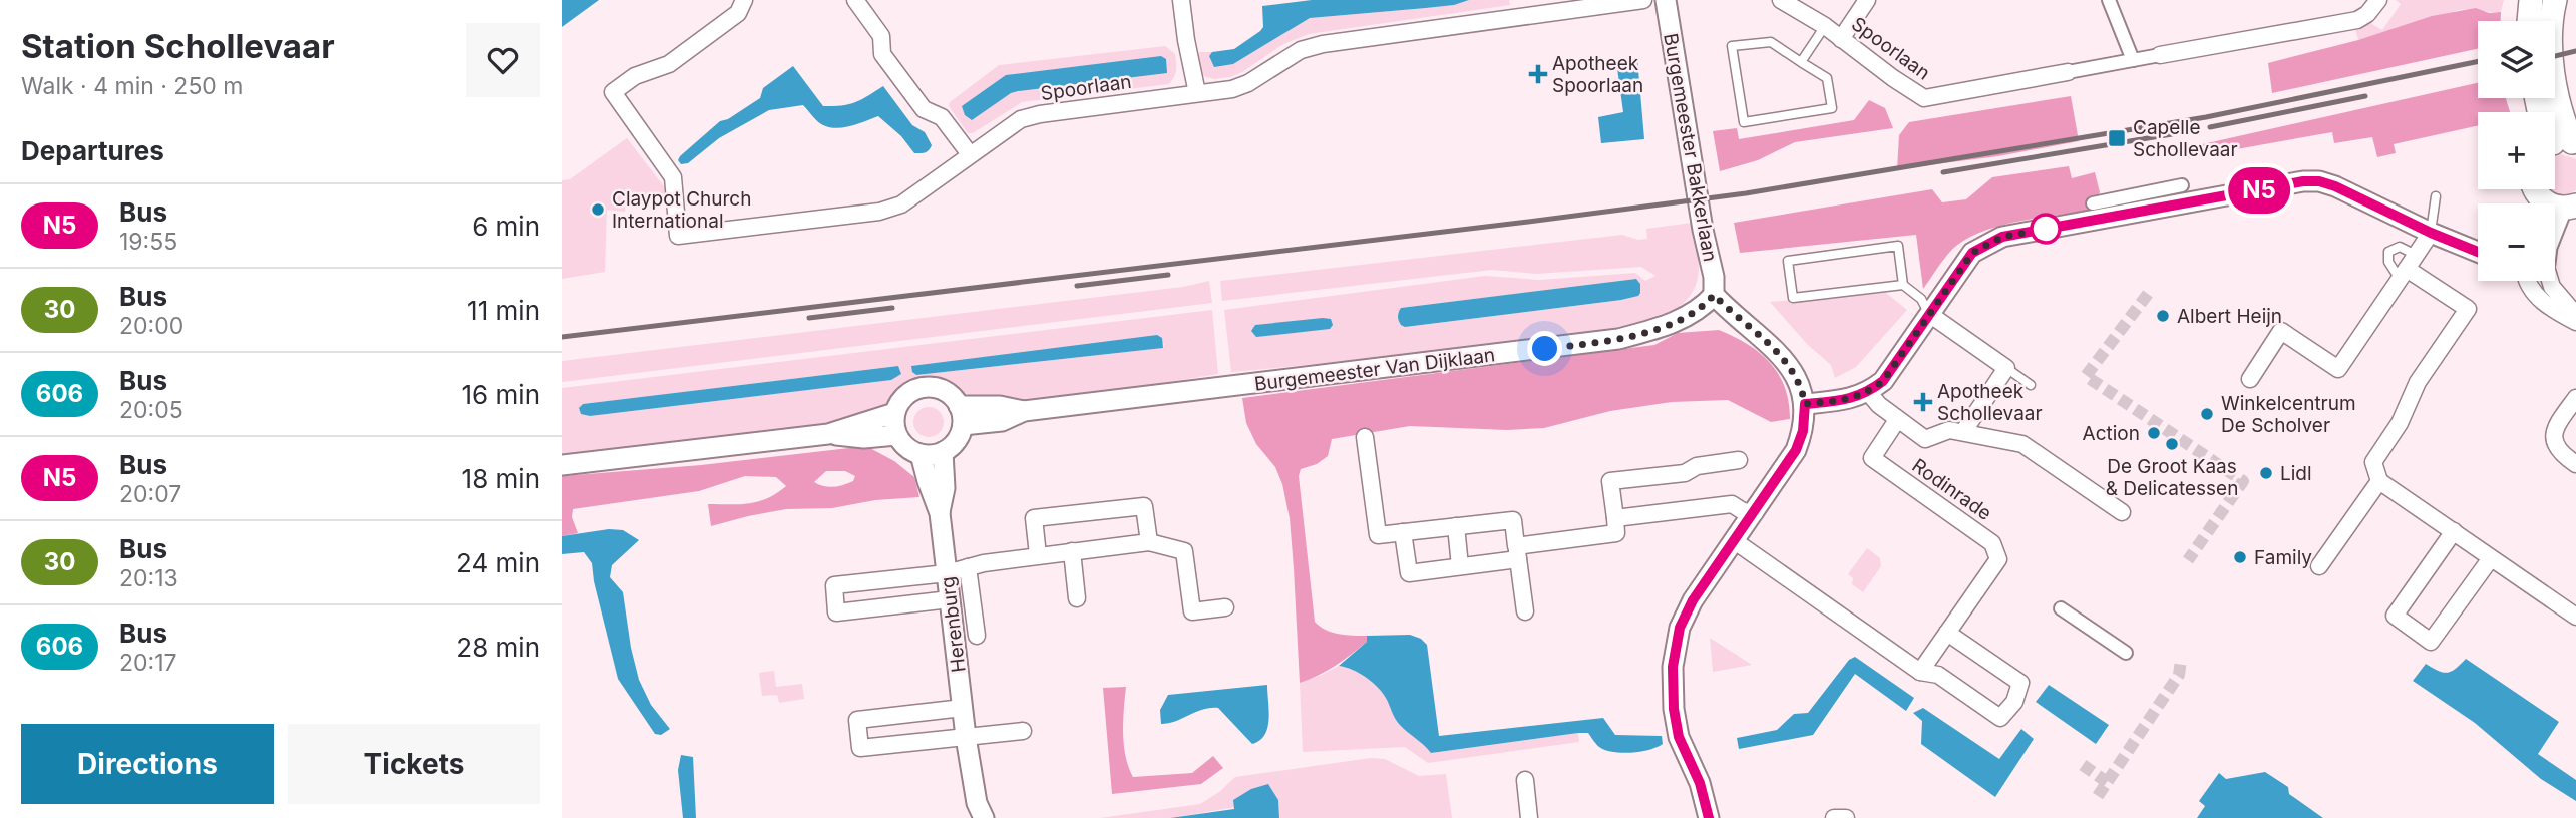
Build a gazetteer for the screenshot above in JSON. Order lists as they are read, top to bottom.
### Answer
{
  "streets": {
    "street": [
      "Spoorlaan",
      "Burgemeester Bakkerlaan",
      "Burgemeester Van Dijklaan",
      "Rodinrade",
      "Herenburg"
    ]
  },
  "crossings": [
    ["Burgemeester Bakkerlaan", "Burgemeester Van Dijklaan"],
    ["Burgemeester Van Dijklaan", "Herenburg"]
  ],
  "places": {
    "health": ["Apotheek Spoorlaan", "Apotheek Schollevaar"],
    "transit": ["Capelle Schollevaar"],
    "other": [
      "Claypot Church International",
      "Albert Heijn",
      "Winkelcentrum De Scholver",
      "Action",
      "De Groot Kaas & Delicatessen",
      "Lidl",
      "Family"
    ]
  },
  "lines": ["bus line N5"],
  "page": {
    "heading": [
      ["Station Schollevaar", "Walk · 4 min · 250 m"],
      "Departures"
    ],
    "on_map": "N5",
    "map_buttons": ["+", "−"],
    "list": [
      {
        "mark": "N5",
        "name": "Bus",
        "note": "19:55",
        "value": "6 min"
      },
      {
        "mark": "30",
        "name": "Bus",
        "note": "20:00",
        "value": "11 min"
      },
      {
        "mark": "606",
        "name": "Bus",
        "note": "20:05",
        "value": "16 min"
      },
      {
        "mark": "N5",
        "name": "Bus",
        "note": "20:07",
        "value": "18 min"
      },
      {
        "mark": "30",
        "name": "Bus",
        "note": "20:13",
        "value": "24 min"
      },
      {
        "mark": "606",
        "name": "Bus",
        "note": "20:17",
        "value": "28 min"
      }
    ],
    "buttons": ["Directions", "Tickets"]
  }
}
